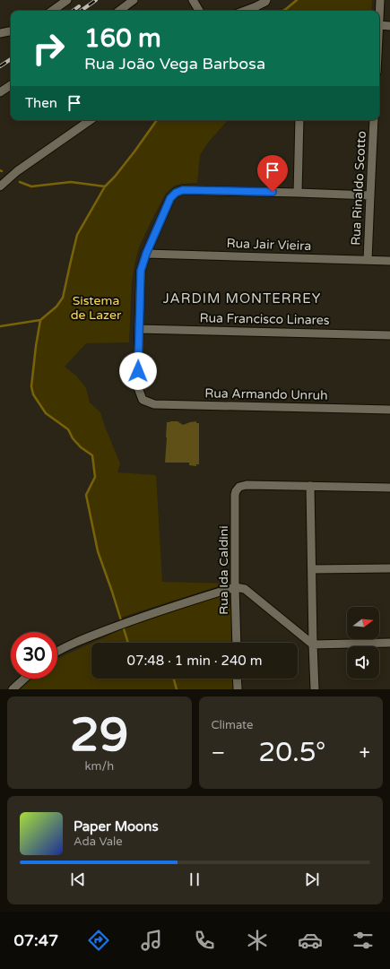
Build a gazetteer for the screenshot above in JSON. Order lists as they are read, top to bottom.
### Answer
{
  "streets": {
    "street": [
      "Rua Rinaldo Scotto",
      "Rua Jair Vieira",
      "Rua Francisco Linares",
      "Rua Armando Unruh",
      "Rua Ida Caldini"
    ]
  },
  "crossings": [
    ["Rua Rinaldo Scotto", "Rua Jair Vieira"],
    ["Rua Francisco Linares", "Rua Armando Unruh"]
  ],
  "districts": ["JARDIM MONTERREY"],
  "parks": ["Sistema de Lazer"],
  "north": "right",
  "page": {
    "turn": ["160 m", "Rua João Vega Barbosa"],
    "then": "Then",
    "limit": "30",
    "trip": "07:48 · 1 min · 240 m",
    "tile": [
      ["29", "km/h"],
      "Climate"
    ],
    "heat": ["−", "20.5°", "+"],
    "song": ["Paper Moons", "Ada Vale"],
    "tabs": "07:47"
  }
}
